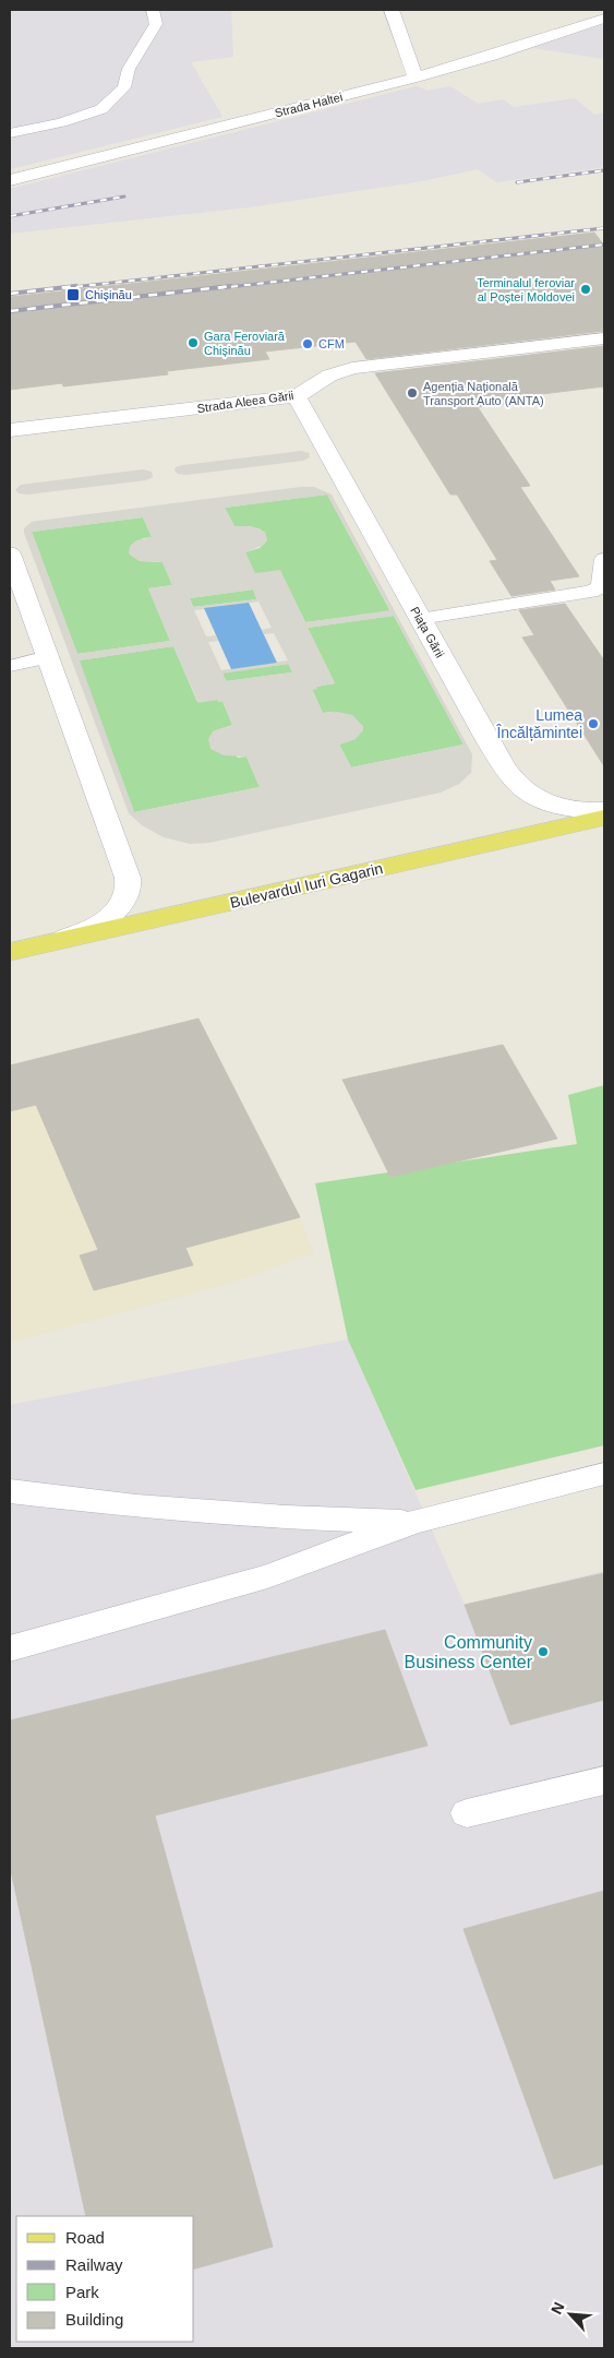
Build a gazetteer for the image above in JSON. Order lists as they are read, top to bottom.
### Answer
{
  "streets": {
    "main road": ["Bulevardul Iuri Gagarin"],
    "street": ["Strada Haltei", "Strada Aleea Gării", "Piața Gării"]
  },
  "crossings": [
    ["Strada Aleea Gării", "Piața Gării"]
  ],
  "places": {
    "other": [
      "Terminalul feroviar al Poștei Moldovei",
      "Gara Feroviară Chișinău",
      "CFM",
      "Agenția Națională Transport Auto (ANTA)",
      "Lumea Încălțămintei",
      "Community Business Center"
    ],
    "transit": ["Chișinău"]
  },
  "legend": [
    "Road",
    "Railway",
    "Park",
    "Building"
  ],
  "north": "top left"
}
